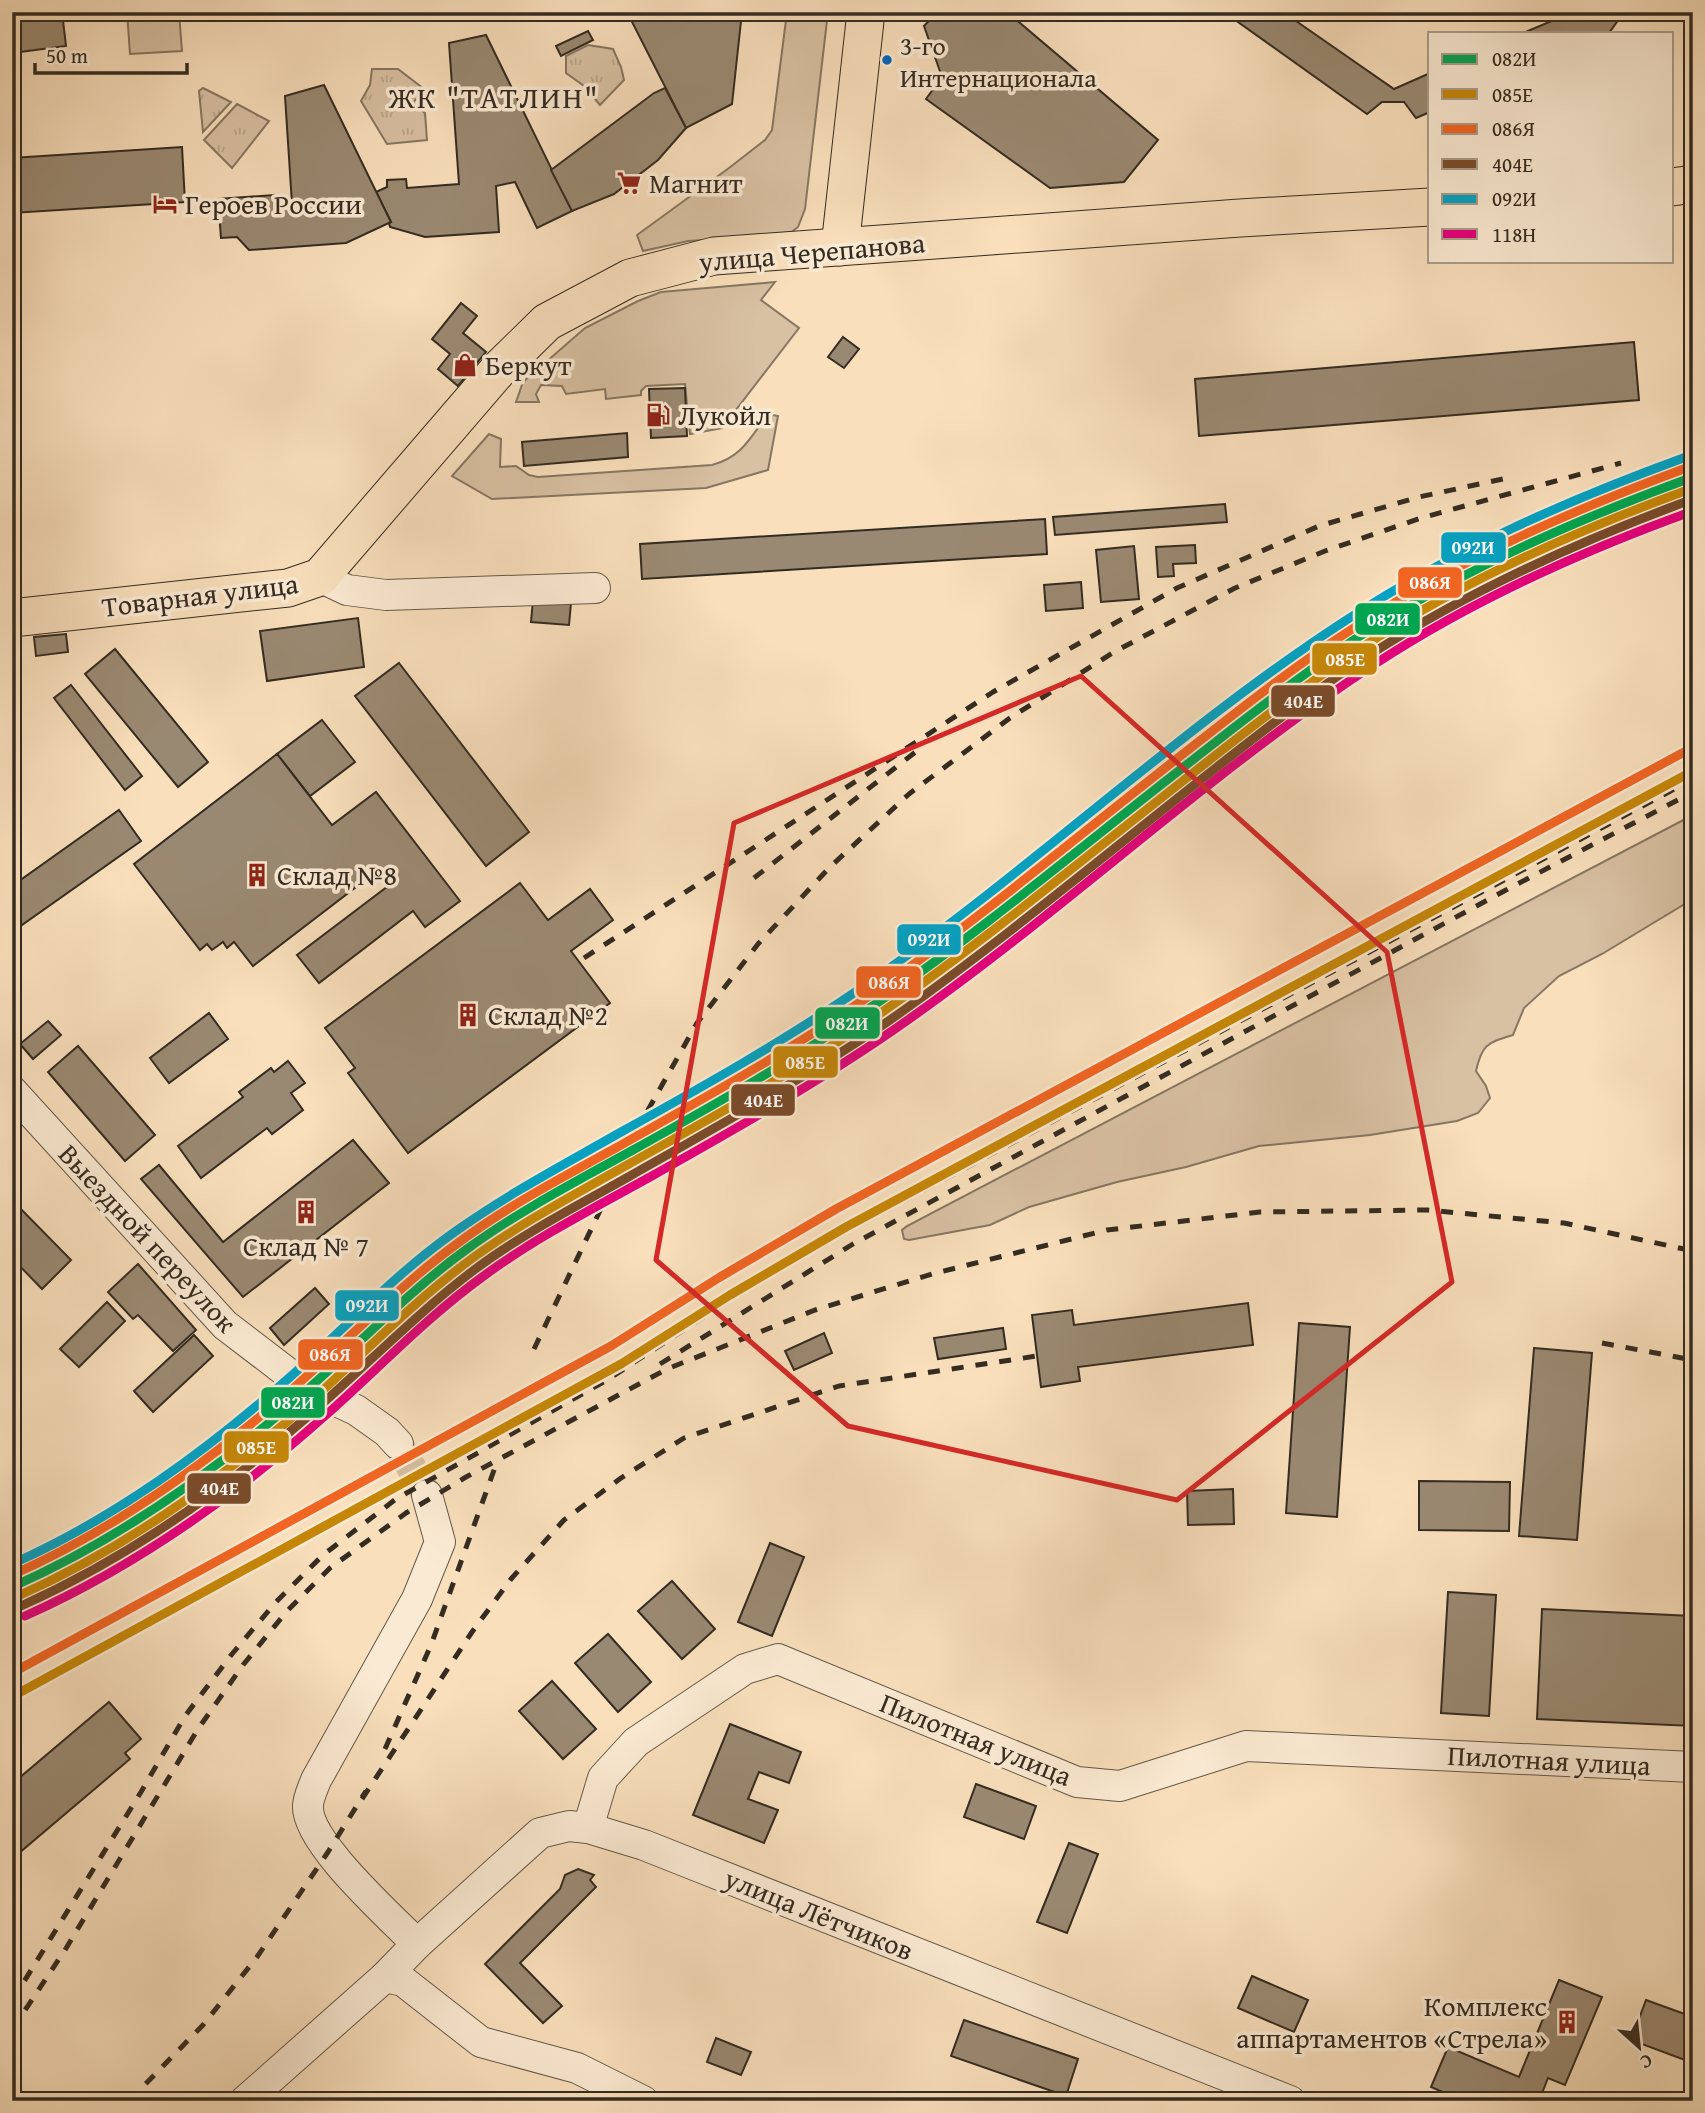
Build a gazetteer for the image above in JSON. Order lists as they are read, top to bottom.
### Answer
{
  "streets": {
    "main road": ["улица Черепанова", "Товарная улица"],
    "street": ["Выездной переулок", "Пилотная улица", "улица Лётчиков"]
  },
  "crossings": [
    ["улица Черепанова", "Товарная улица"],
    ["Пилотная улица", "улица Лётчиков"]
  ],
  "districts": ["ЖК \"ТАТЛИН\""],
  "places": {
    "other": ["3-го Интернационала"],
    "supermarket": ["Магнит"],
    "hotel": ["Героев России"],
    "shop": ["Беркут"],
    "fuel station": ["Лукойл"],
    "building": [
      "Склад №8",
      "Склад №2",
      "Склад № 7",
      "Комплекс аппартаментов «Стрела»"
    ]
  },
  "lines": [
    "transit line 092И",
    "transit line 086Я",
    "transit line 082И",
    "transit line 085Е",
    "transit line 404Е",
    "transit line 118Н"
  ],
  "legend": [
    "082И",
    "085Е",
    "086Я",
    "404Е",
    "092И",
    "118Н"
  ],
  "scale_bar": "50 m",
  "north": "bottom right"
}
